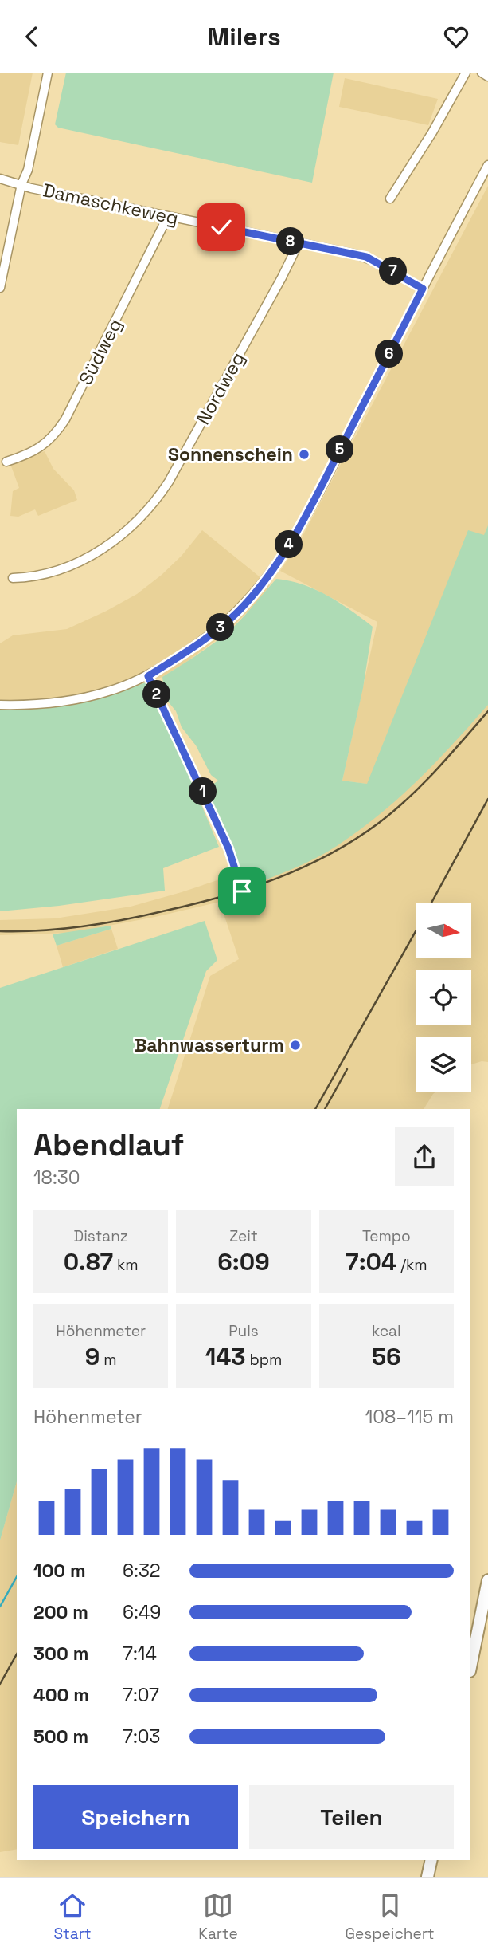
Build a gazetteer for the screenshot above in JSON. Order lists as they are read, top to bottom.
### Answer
{
  "streets": {
    "street": ["Damaschkeweg", "Südweg", "Nordweg"]
  },
  "crossings": [
    ["Damaschkeweg", "Südweg"],
    ["Damaschkeweg", "Nordweg"]
  ],
  "places": ["Sonnenschein", "Bahnwasserturm"],
  "north": "right",
  "page": {
    "header": "Milers",
    "pins": [
      "8",
      "7",
      "6",
      "5",
      "4",
      "3",
      "2",
      "1"
    ],
    "heading": ["Abendlauf", "18:30"],
    "stats": [
      ["Distanz", "0.87 km"],
      ["Zeit", "6:09"],
      ["Tempo", "7:04 /km"],
      ["Höhenmeter", "9 m"],
      ["Puls", "143 bpm"],
      ["kcal", "56"]
    ],
    "chart": ["Höhenmeter", "108–115 m"],
    "list": [
      {
        "name": "100 m",
        "note": "6:32"
      },
      {
        "name": "200 m",
        "note": "6:49"
      },
      {
        "name": "300 m",
        "note": "7:14"
      },
      {
        "name": "400 m",
        "note": "7:07"
      },
      {
        "name": "500 m",
        "note": "7:03"
      }
    ],
    "buttons": ["Speichern", "Teilen"],
    "tabs": ["Start", "Karte", "Gespeichert"]
  }
}
